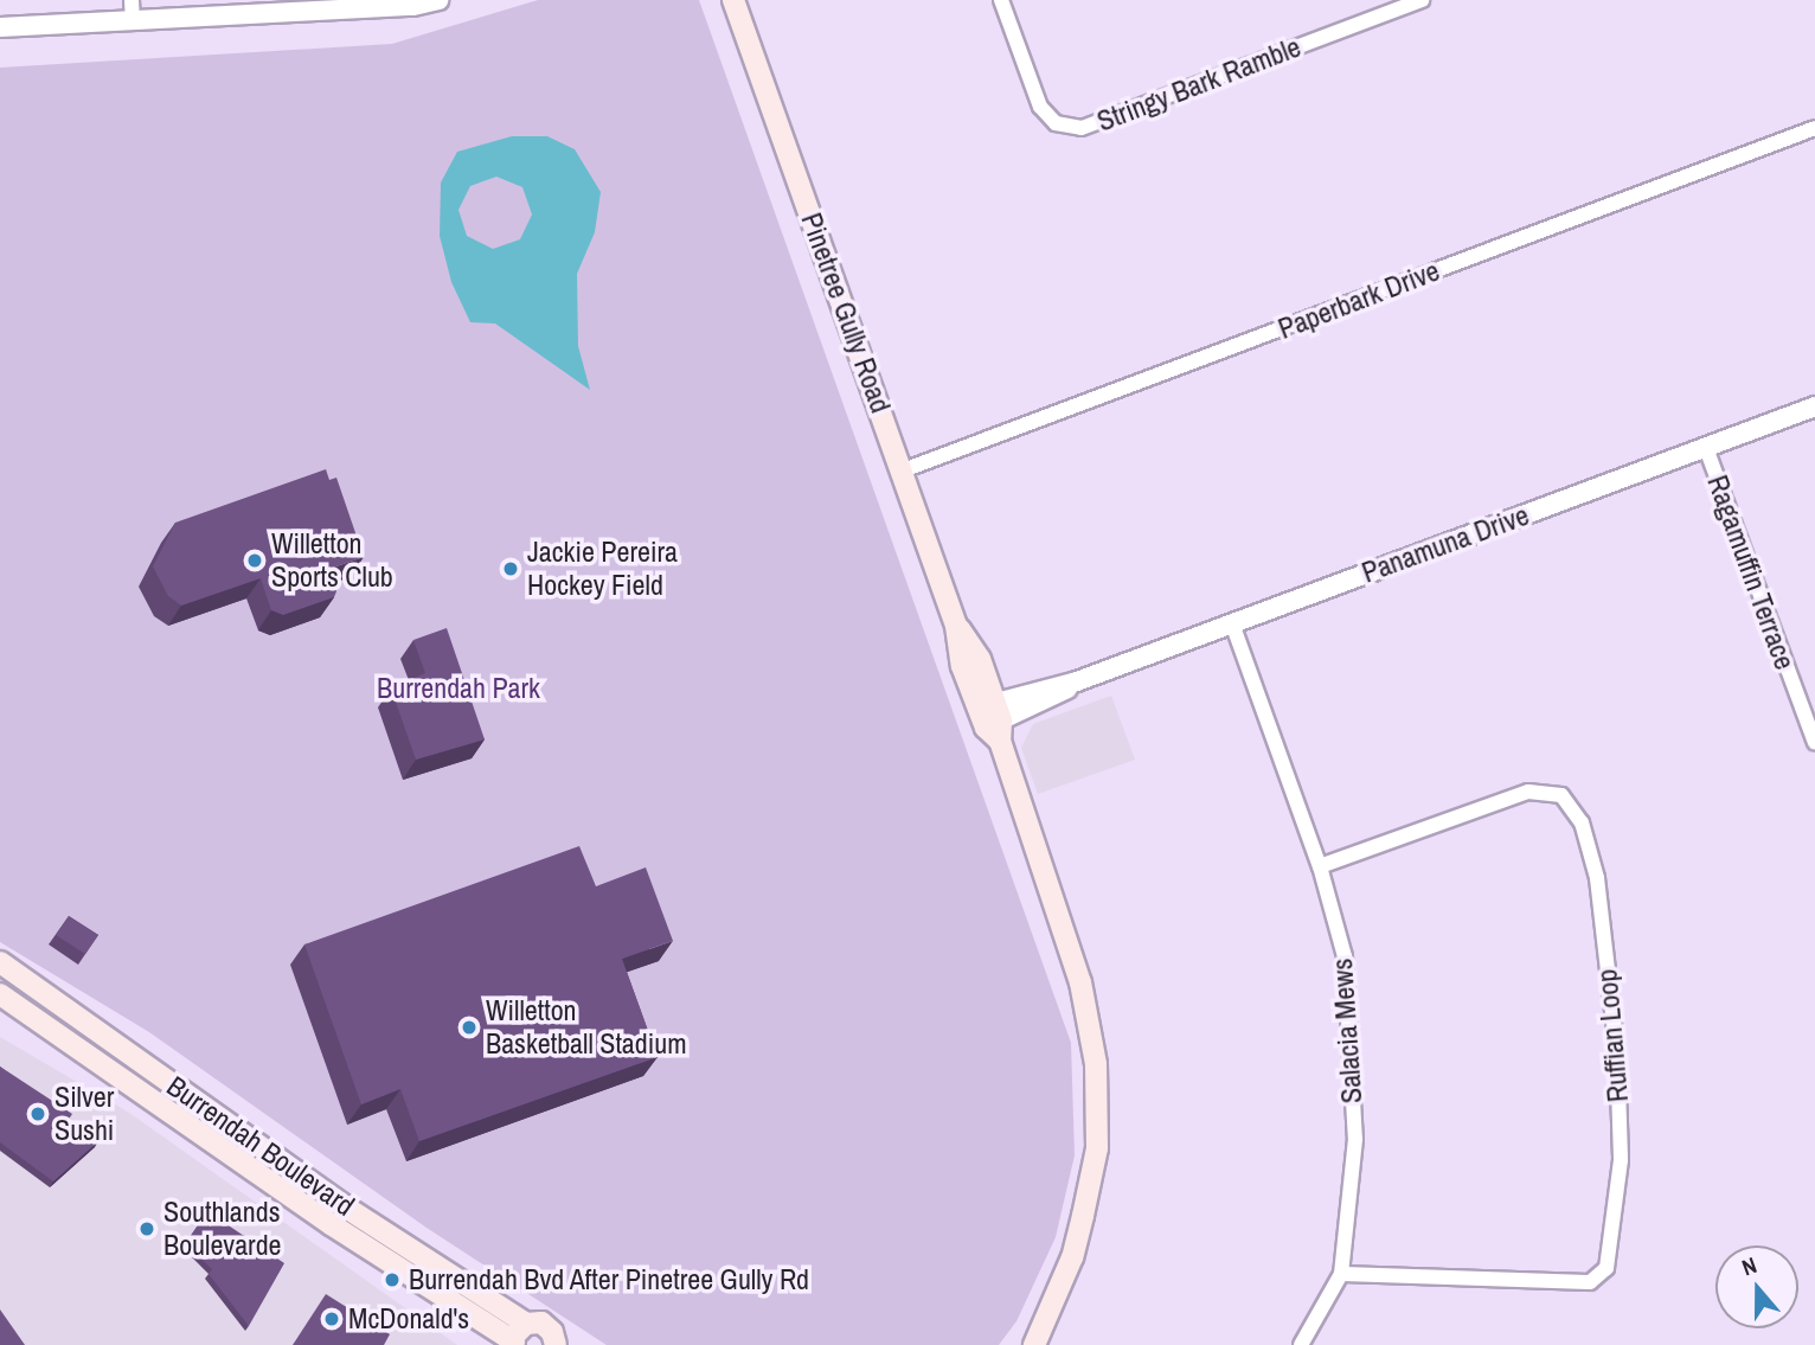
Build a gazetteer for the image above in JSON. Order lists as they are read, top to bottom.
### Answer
{
  "streets": {
    "main road": ["Pinetree Gully Road", "Burrendah Boulevard"],
    "street": [
      "Stringy Bark Ramble",
      "Paperbark Drive",
      "Panamuna Drive",
      "Ragamuffin Terrace",
      "Salacia Mews",
      "Ruffian Loop"
    ]
  },
  "crossings": [
    ["Paperbark Drive", "Pinetree Gully Road"],
    ["Pinetree Gully Road", "Panamuna Drive"],
    ["Panamuna Drive", "Ragamuffin Terrace"],
    ["Panamuna Drive", "Salacia Mews"],
    ["Salacia Mews", "Ruffian Loop"]
  ],
  "parks": ["Burrendah Park"],
  "places": [
    "Willetton Sports Club",
    "Jackie Pereira Hockey Field",
    "Willetton Basketball Stadium",
    "Silver Sushi",
    "Southlands Boulevarde",
    "Burrendah Bvd After Pinetree Gully Rd",
    "McDonald's"
  ],
  "north": "top"
}
